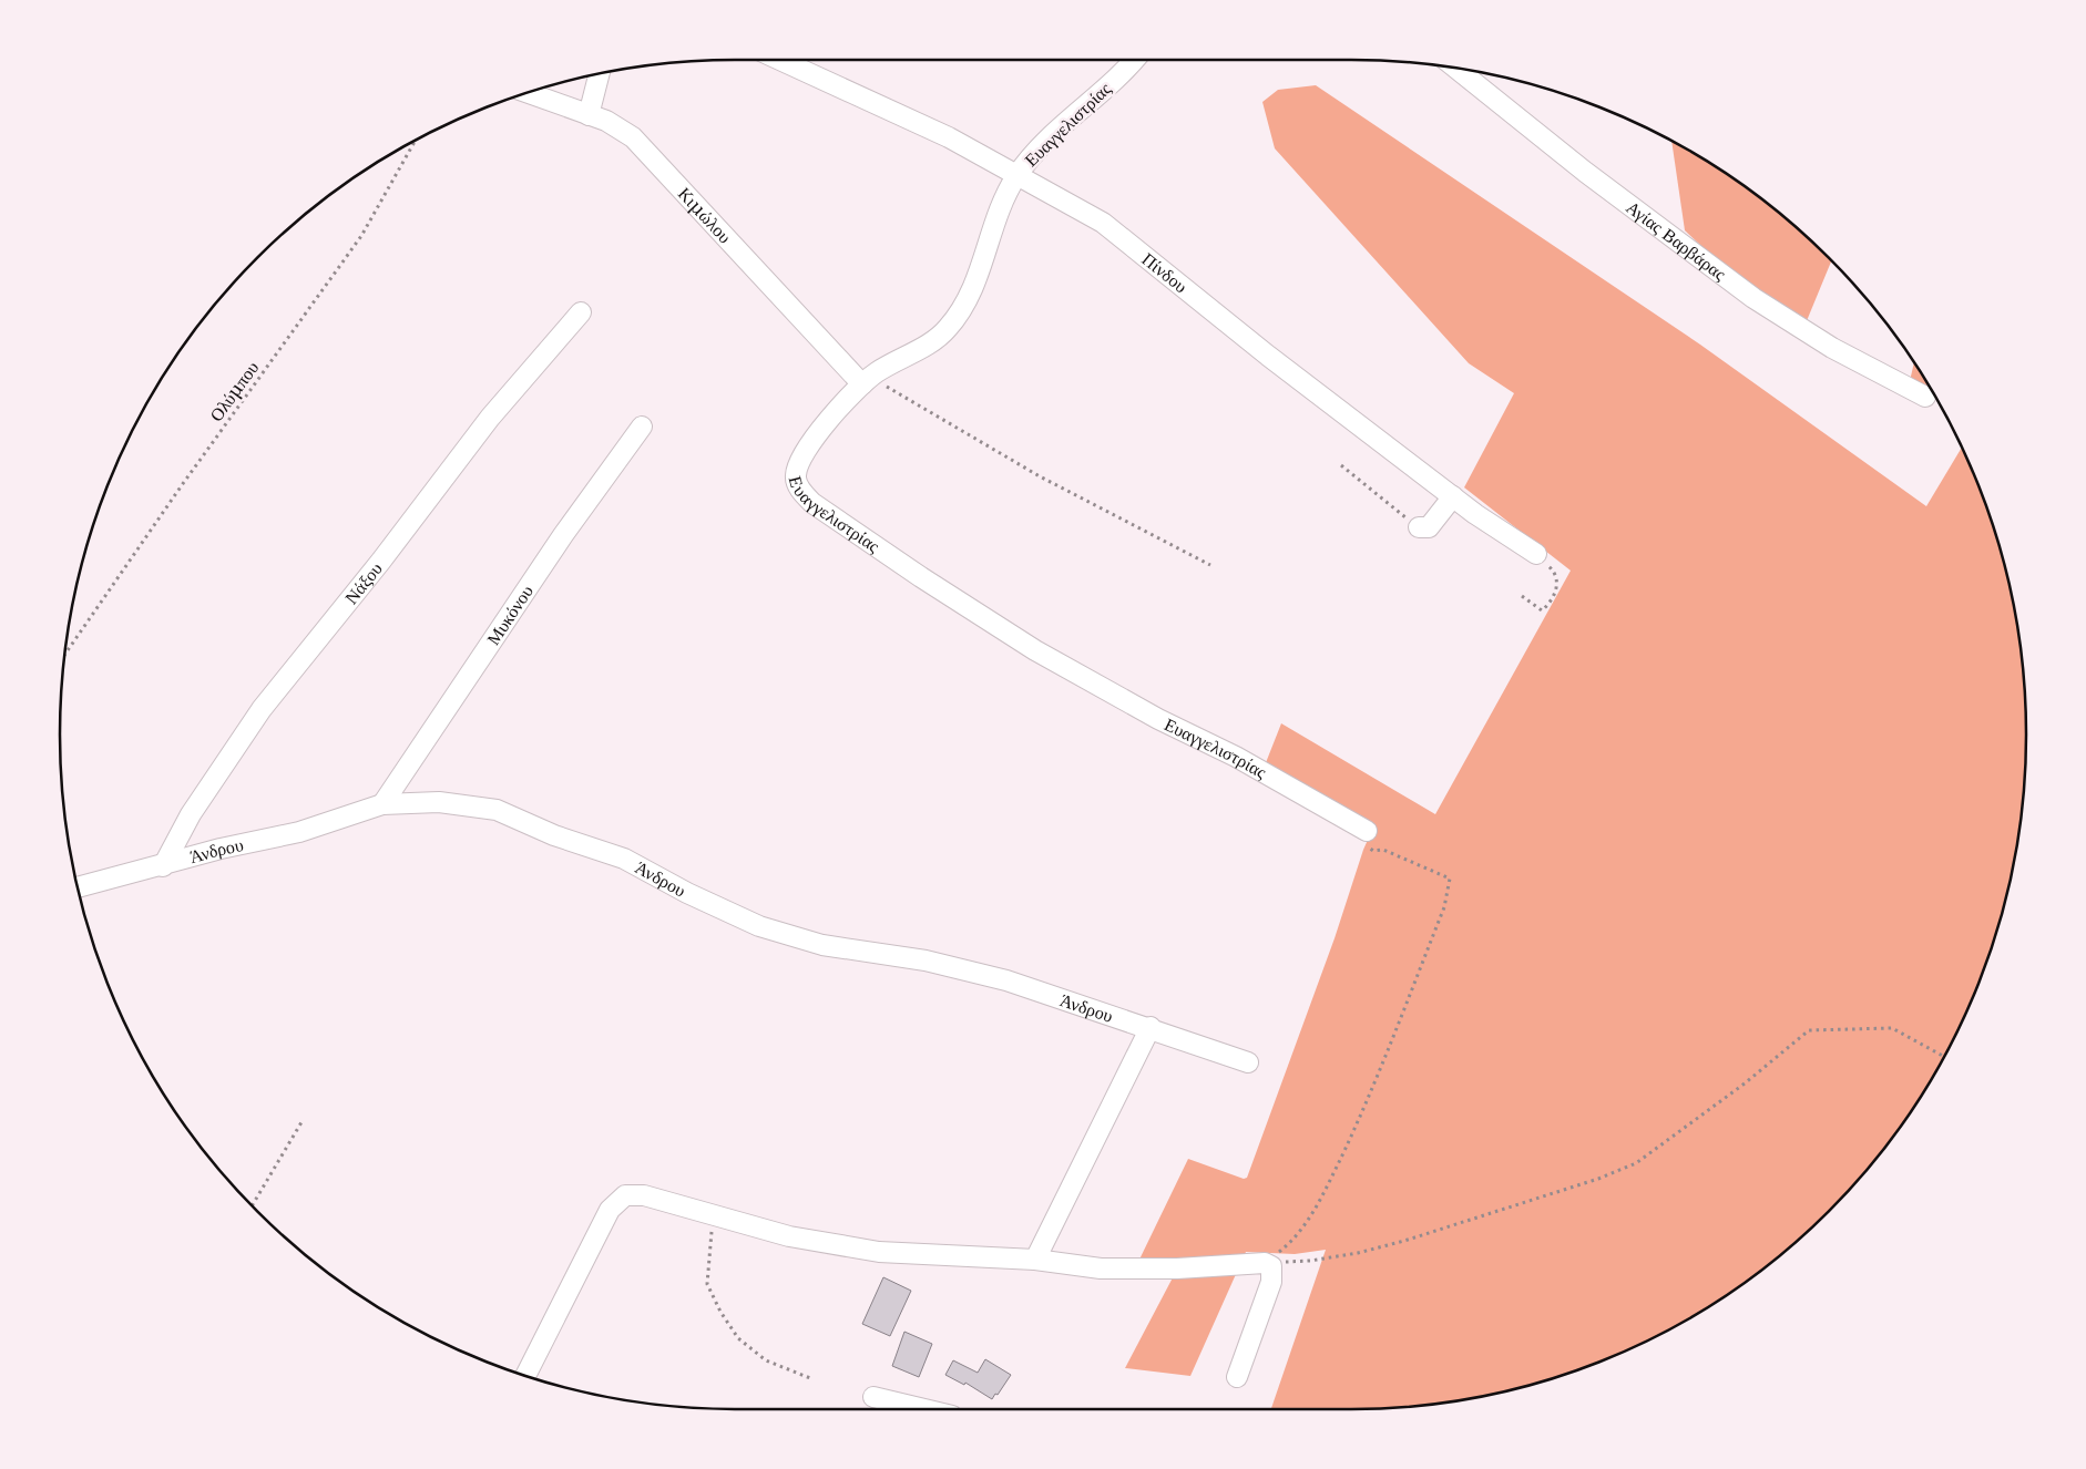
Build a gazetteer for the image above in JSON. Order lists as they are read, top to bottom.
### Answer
{
  "streets": {
    "street": [
      "Ευαγγελιστρίας",
      "Κιμώλου",
      "Αγίας Βαρβάρας",
      "Πίνδου",
      "Νάξου",
      "Μυκόνου",
      "Άνδρου"
    ],
    "path": ["Ολύμπου"]
  },
  "crossings": [
    ["Ευαγγελιστρίας", "Κιμώλου"],
    ["Ευαγγελιστρίας", "Πίνδου"],
    ["Νάξου", "Άνδρου"],
    ["Μυκόνου", "Άνδρου"]
  ]
}
